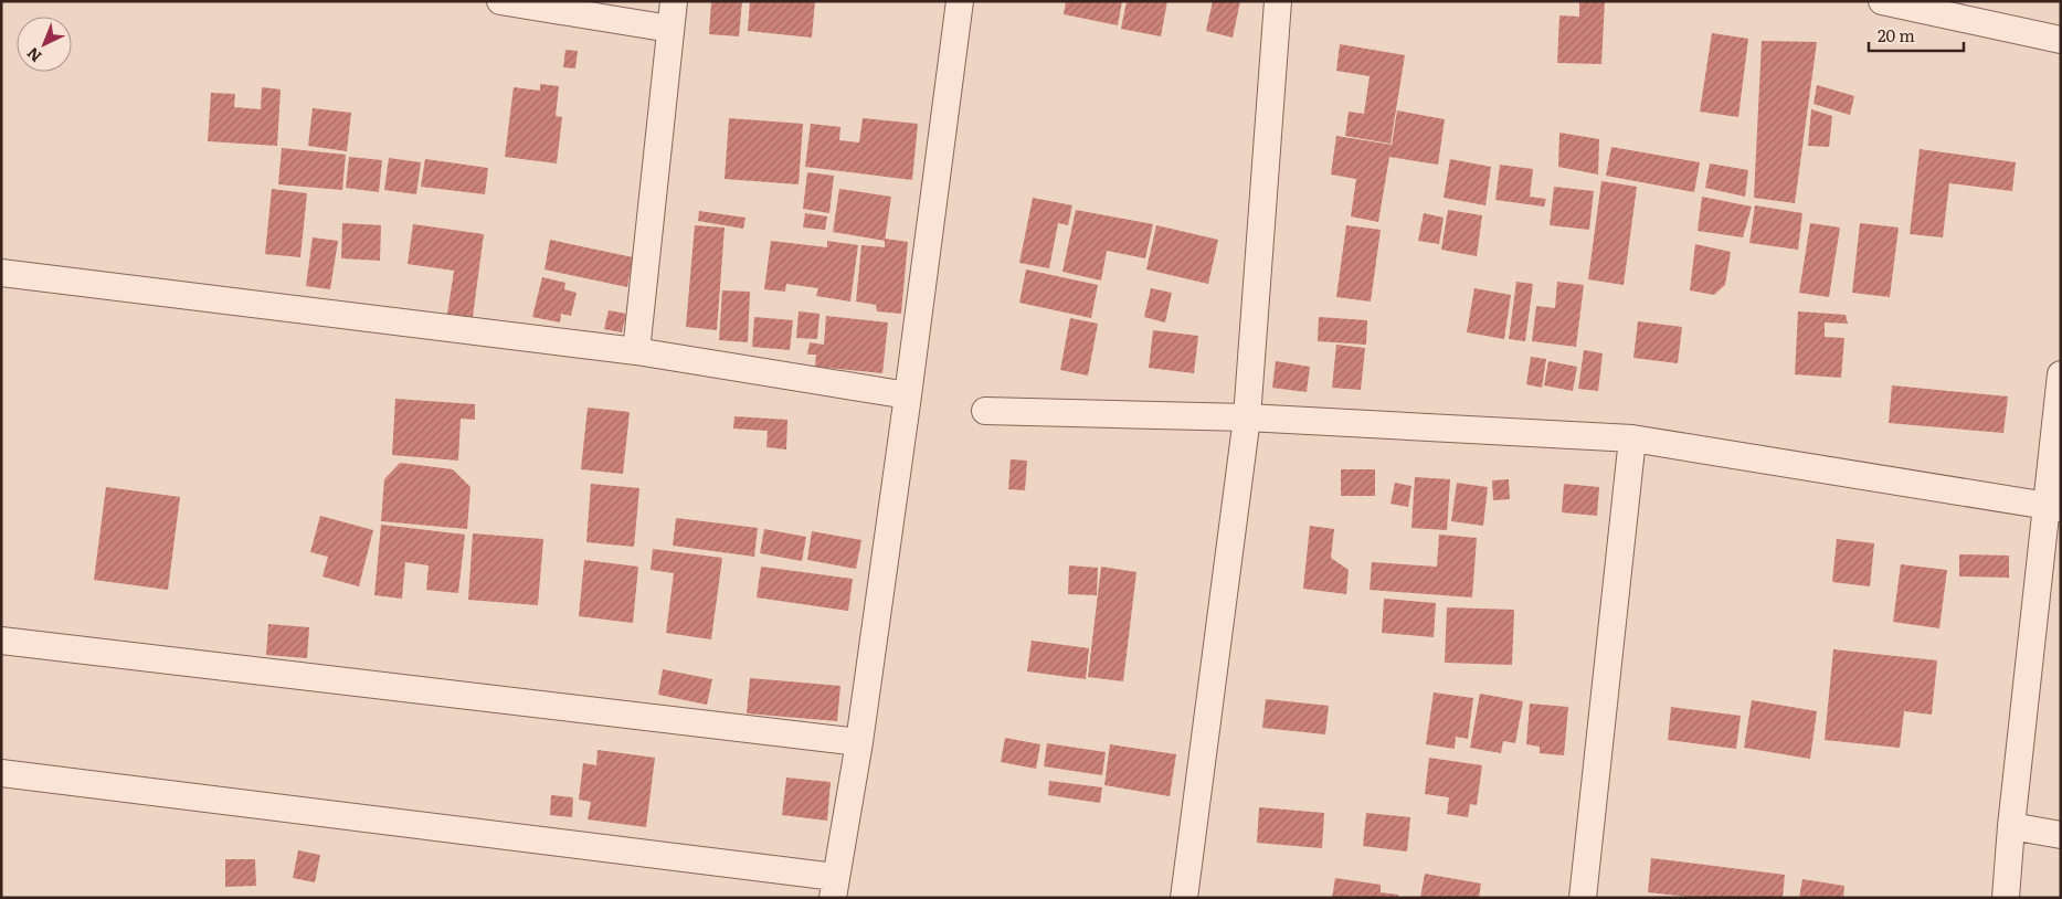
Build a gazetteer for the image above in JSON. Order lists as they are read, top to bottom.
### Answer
{
  "scale_bar": "20 m",
  "north": "bottom left"
}
